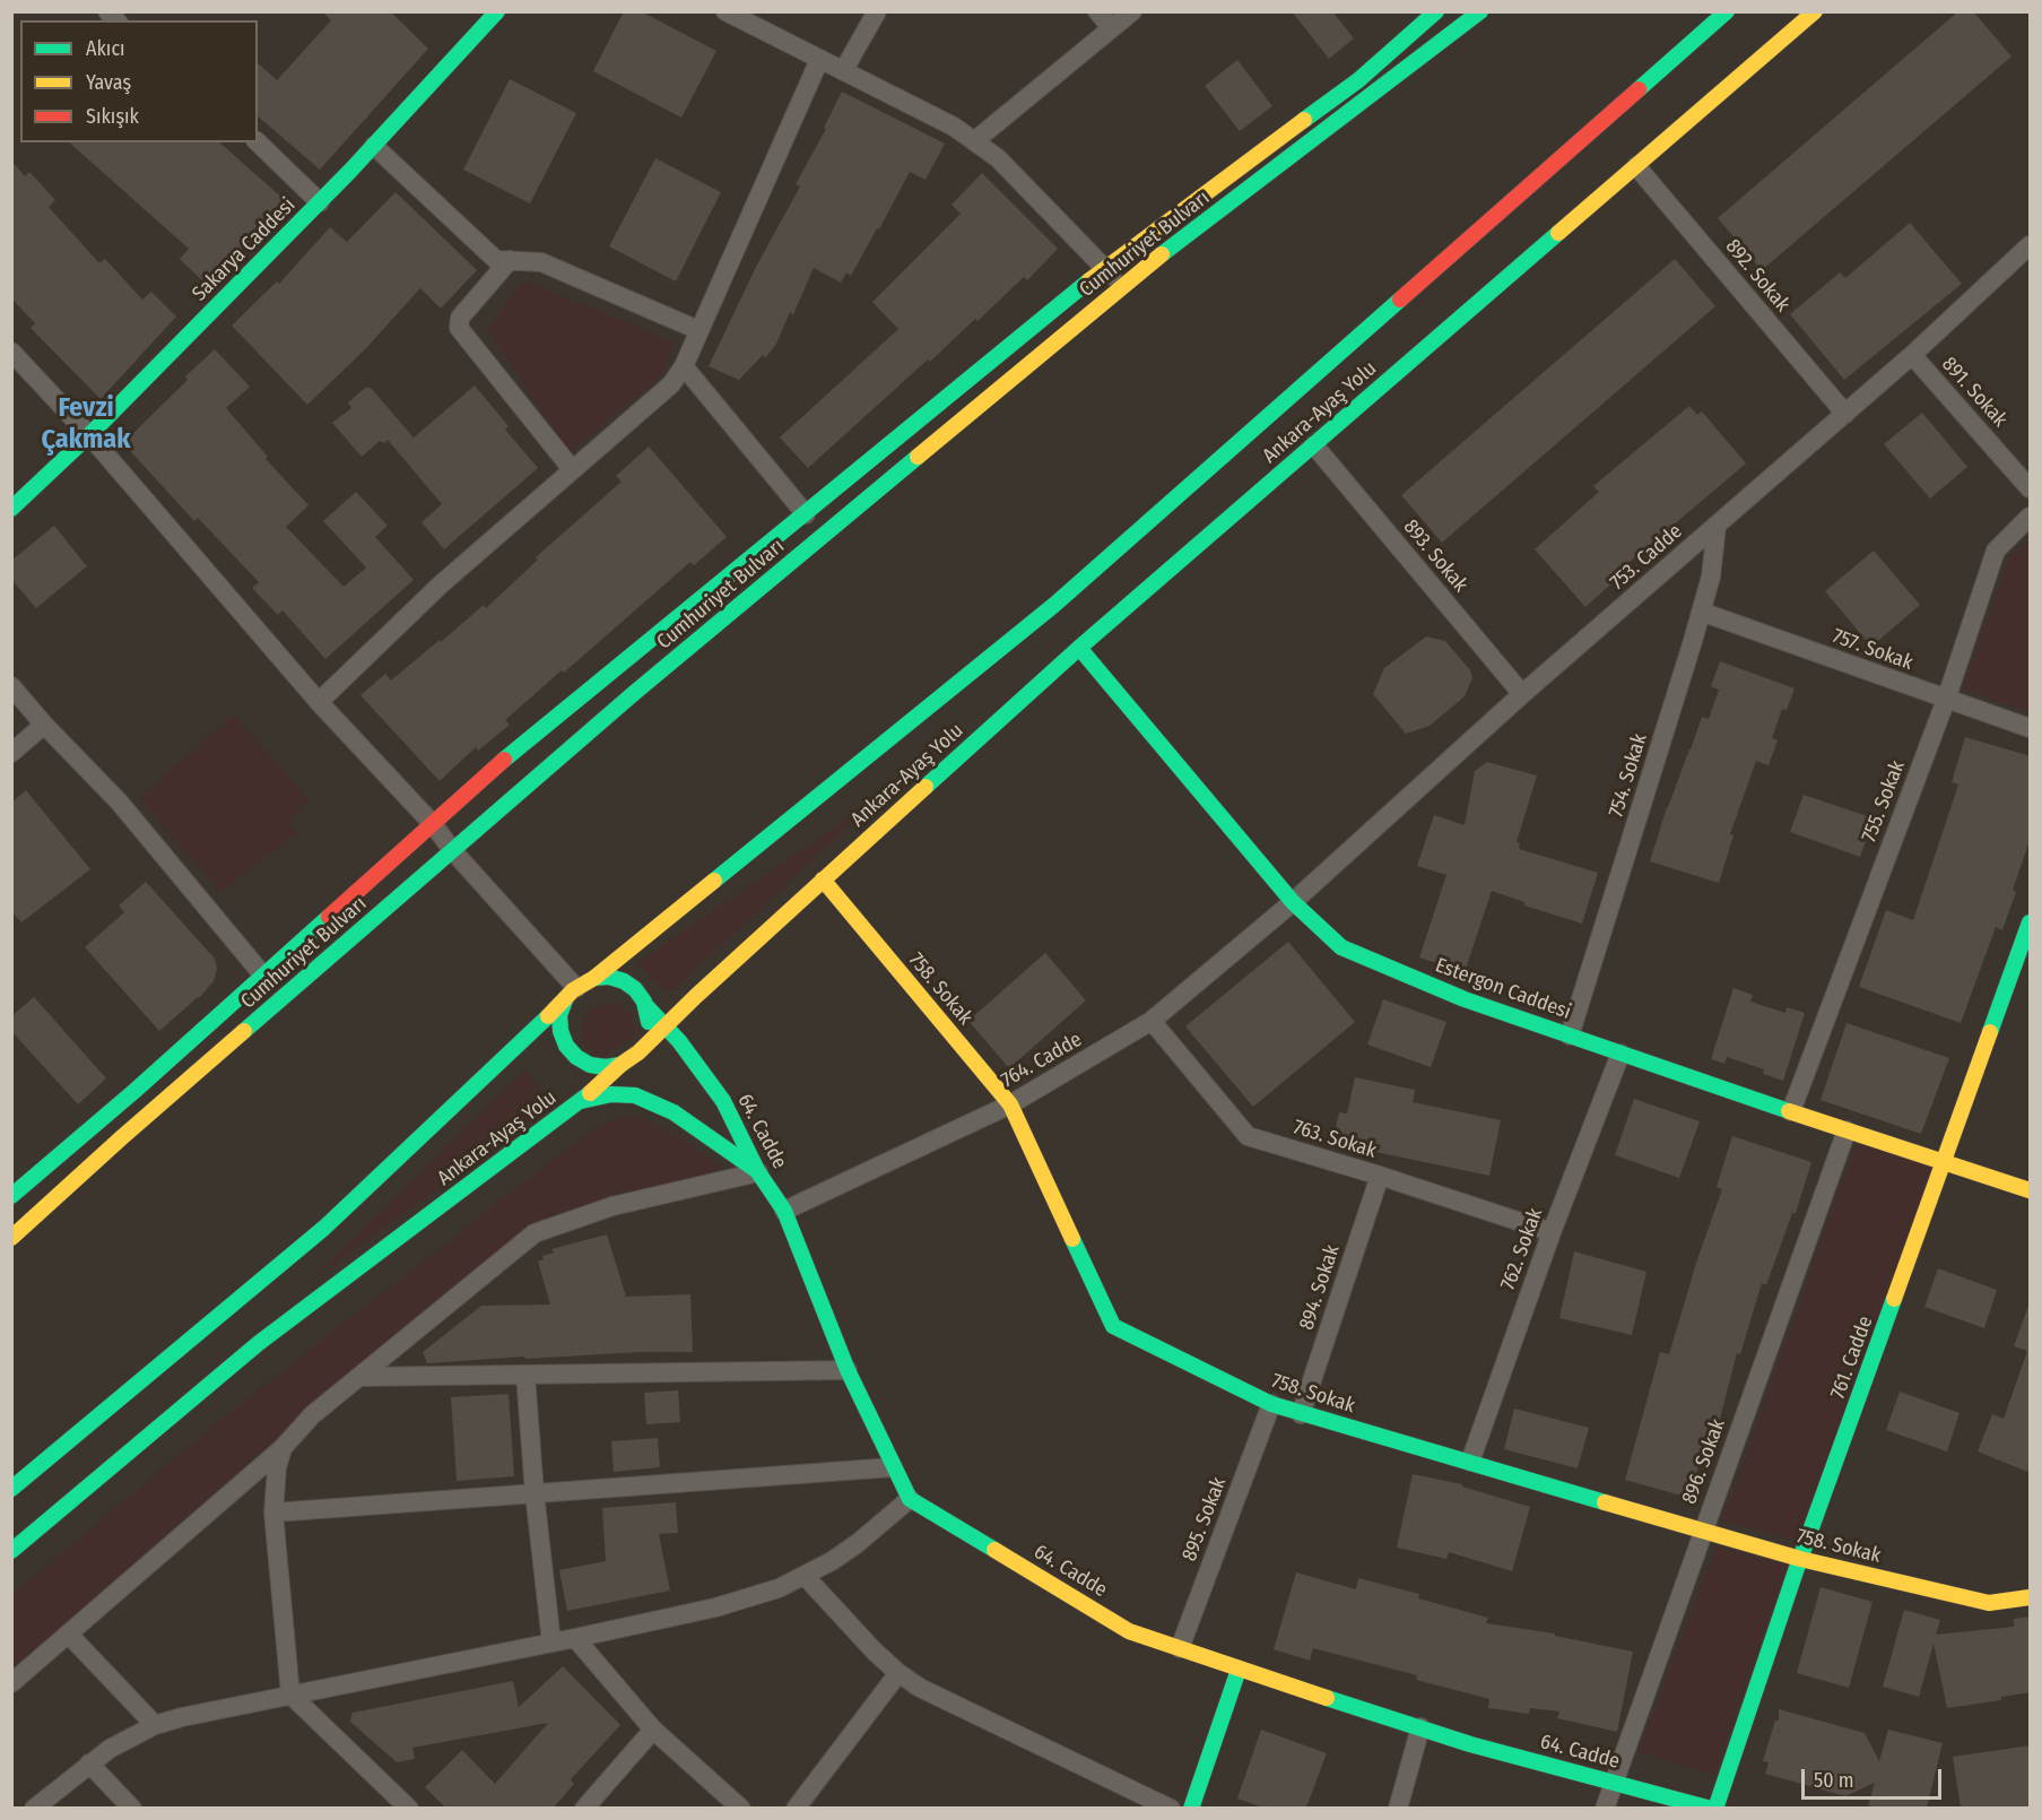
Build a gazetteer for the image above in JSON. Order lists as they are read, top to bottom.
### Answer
{
  "streets": {
    "main road": [
      "Cumhuriyet Bulvarı",
      "Sakarya Caddesi",
      "Ankara-Ayaş Yolu",
      "758. Sokak",
      "Estergon Caddesi",
      "64. Cadde",
      "761. Cadde"
    ],
    "street": [
      "892. Sokak",
      "891. Sokak",
      "893. Sokak",
      "753. Cadde",
      "757. Sokak",
      "754. Sokak",
      "755. Sokak",
      "764. Cadde",
      "763. Sokak",
      "762. Sokak",
      "894. Sokak",
      "896. Sokak",
      "895. Sokak"
    ]
  },
  "crossings": [
    ["892. Sokak", "Ankara-Ayaş Yolu"],
    ["892. Sokak", "753. Cadde"],
    ["891. Sokak", "753. Cadde"],
    ["Ankara-Ayaş Yolu", "893. Sokak"],
    ["Ankara-Ayaş Yolu", "758. Sokak"],
    ["Ankara-Ayaş Yolu", "Estergon Caddesi"],
    ["Ankara-Ayaş Yolu", "64. Cadde"],
    ["893. Sokak", "753. Cadde"],
    ["753. Cadde", "754. Sokak"],
    ["753. Cadde", "Estergon Caddesi"],
    ["753. Cadde", "764. Cadde"],
    ["757. Sokak", "754. Sokak"],
    ["757. Sokak", "755. Sokak"],
    ["754. Sokak", "Estergon Caddesi"],
    ["755. Sokak", "Estergon Caddesi"],
    ["758. Sokak", "764. Cadde"],
    ["758. Sokak", "762. Sokak"],
    ["758. Sokak", "894. Sokak"],
    ["758. Sokak", "761. Cadde"],
    ["758. Sokak", "896. Sokak"],
    ["758. Sokak", "895. Sokak"],
    ["Estergon Caddesi", "764. Cadde"],
    ["Estergon Caddesi", "762. Sokak"],
    ["Estergon Caddesi", "761. Cadde"],
    ["Estergon Caddesi", "896. Sokak"],
    ["764. Cadde", "64. Cadde"],
    ["764. Cadde", "763. Sokak"],
    ["64. Cadde", "761. Cadde"],
    ["64. Cadde", "896. Sokak"],
    ["64. Cadde", "895. Sokak"],
    ["763. Sokak", "762. Sokak"],
    ["763. Sokak", "894. Sokak"]
  ],
  "districts": ["Fevzi Çakmak"],
  "legend": ["Akıcı", "Yavaş", "Sıkışık"],
  "scale_bar": "50 m"
}
